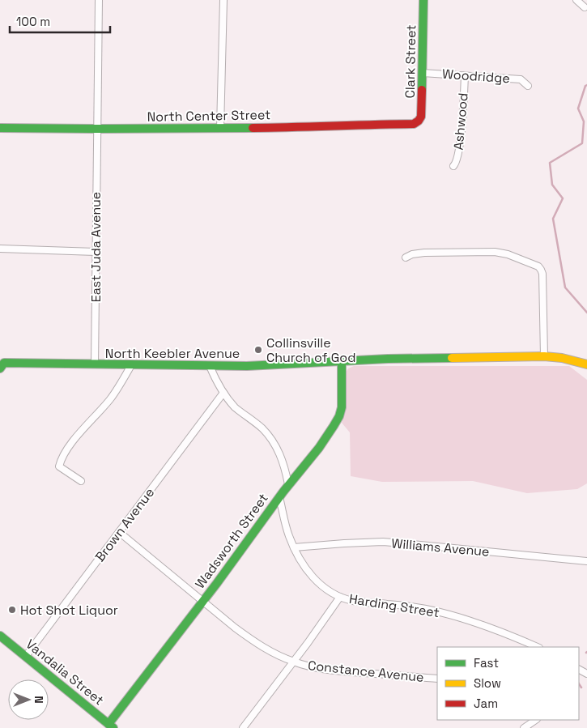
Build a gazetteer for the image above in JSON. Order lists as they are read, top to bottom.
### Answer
{
  "streets": {
    "street": [
      "Clark Street",
      "Woodridge",
      "North Center Street",
      "Ashwood",
      "East Juda Avenue",
      "North Keebler Avenue",
      "Brown Avenue",
      "Wadsworth Street",
      "Williams Avenue",
      "Harding Street",
      "Constance Avenue",
      "Vandalia Street"
    ]
  },
  "crossings": [
    ["Clark Street", "Woodridge"],
    ["Clark Street", "North Center Street"],
    ["Woodridge", "Ashwood"],
    ["North Center Street", "East Juda Avenue"],
    ["East Juda Avenue", "North Keebler Avenue"],
    ["North Keebler Avenue", "Wadsworth Street"],
    ["Brown Avenue", "Constance Avenue"],
    ["Brown Avenue", "Vandalia Street"],
    ["Wadsworth Street", "Harding Street"],
    ["Wadsworth Street", "Constance Avenue"],
    ["Wadsworth Street", "Vandalia Street"],
    ["Williams Avenue", "Harding Street"]
  ],
  "places": ["Collinsville Church of God", "Hot Shot Liquor"],
  "legend": ["Fast", "Slow", "Jam"],
  "scale_bar": "100 m",
  "north": "right"
}
